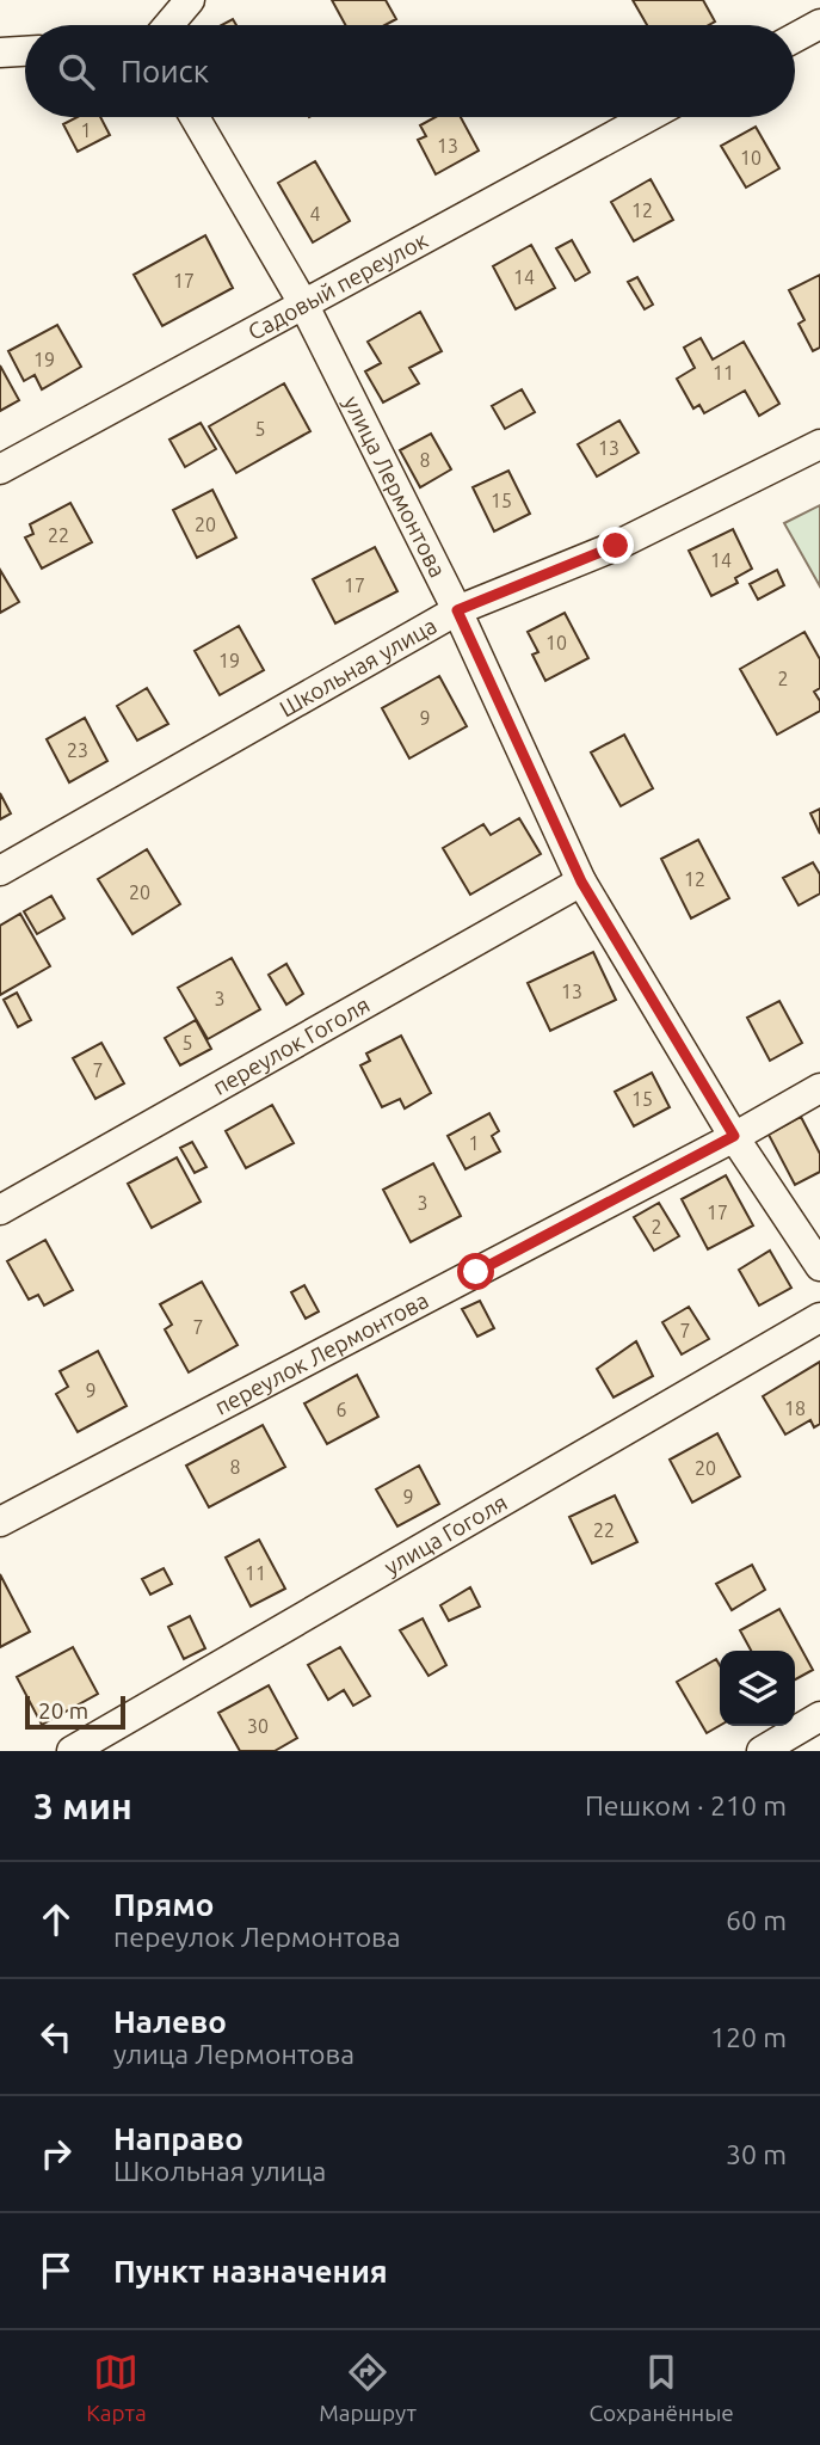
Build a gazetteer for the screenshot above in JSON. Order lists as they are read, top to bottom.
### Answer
{
  "streets": {
    "street": [
      "Садовый переулок",
      "улица Лермонтова",
      "Школьная улица",
      "переулок Гоголя",
      "переулок Лермонтова",
      "улица Гоголя"
    ]
  },
  "crossings": [
    ["Садовый переулок", "улица Лермонтова"],
    ["улица Лермонтова", "Школьная улица"],
    ["улица Лермонтова", "переулок Гоголя"],
    ["улица Лермонтова", "переулок Лермонтова"]
  ],
  "house_numbers": [
    "1",
    "13",
    "10",
    "12",
    "4",
    "14",
    "17",
    "19",
    "11",
    "5",
    "13",
    "8",
    "15",
    "20",
    "22",
    "14",
    "17",
    "10",
    "19",
    "2",
    "9",
    "23",
    "12",
    "20",
    "13",
    "3",
    "5",
    "7",
    "15",
    "1",
    "3",
    "17",
    "2",
    "7",
    "7",
    "9",
    "18",
    "6",
    "8",
    "20",
    "9",
    "22",
    "11",
    "30"
  ],
  "scale_bar": "20 m",
  "page": {
    "search": "Поиск",
    "scale": "20 m",
    "heading": ["3 мин", "Пешком · 210 m"],
    "list": [
      ["Прямо", "переулок Лермонтова", "60 m"],
      ["Налево", "улица Лермонтова", "120 m"],
      ["Направо", "Школьная улица", "30 m"],
      "Пункт назначения"
    ],
    "nav": ["Карта", "Маршрут", "Сохранённые"]
  }
}
